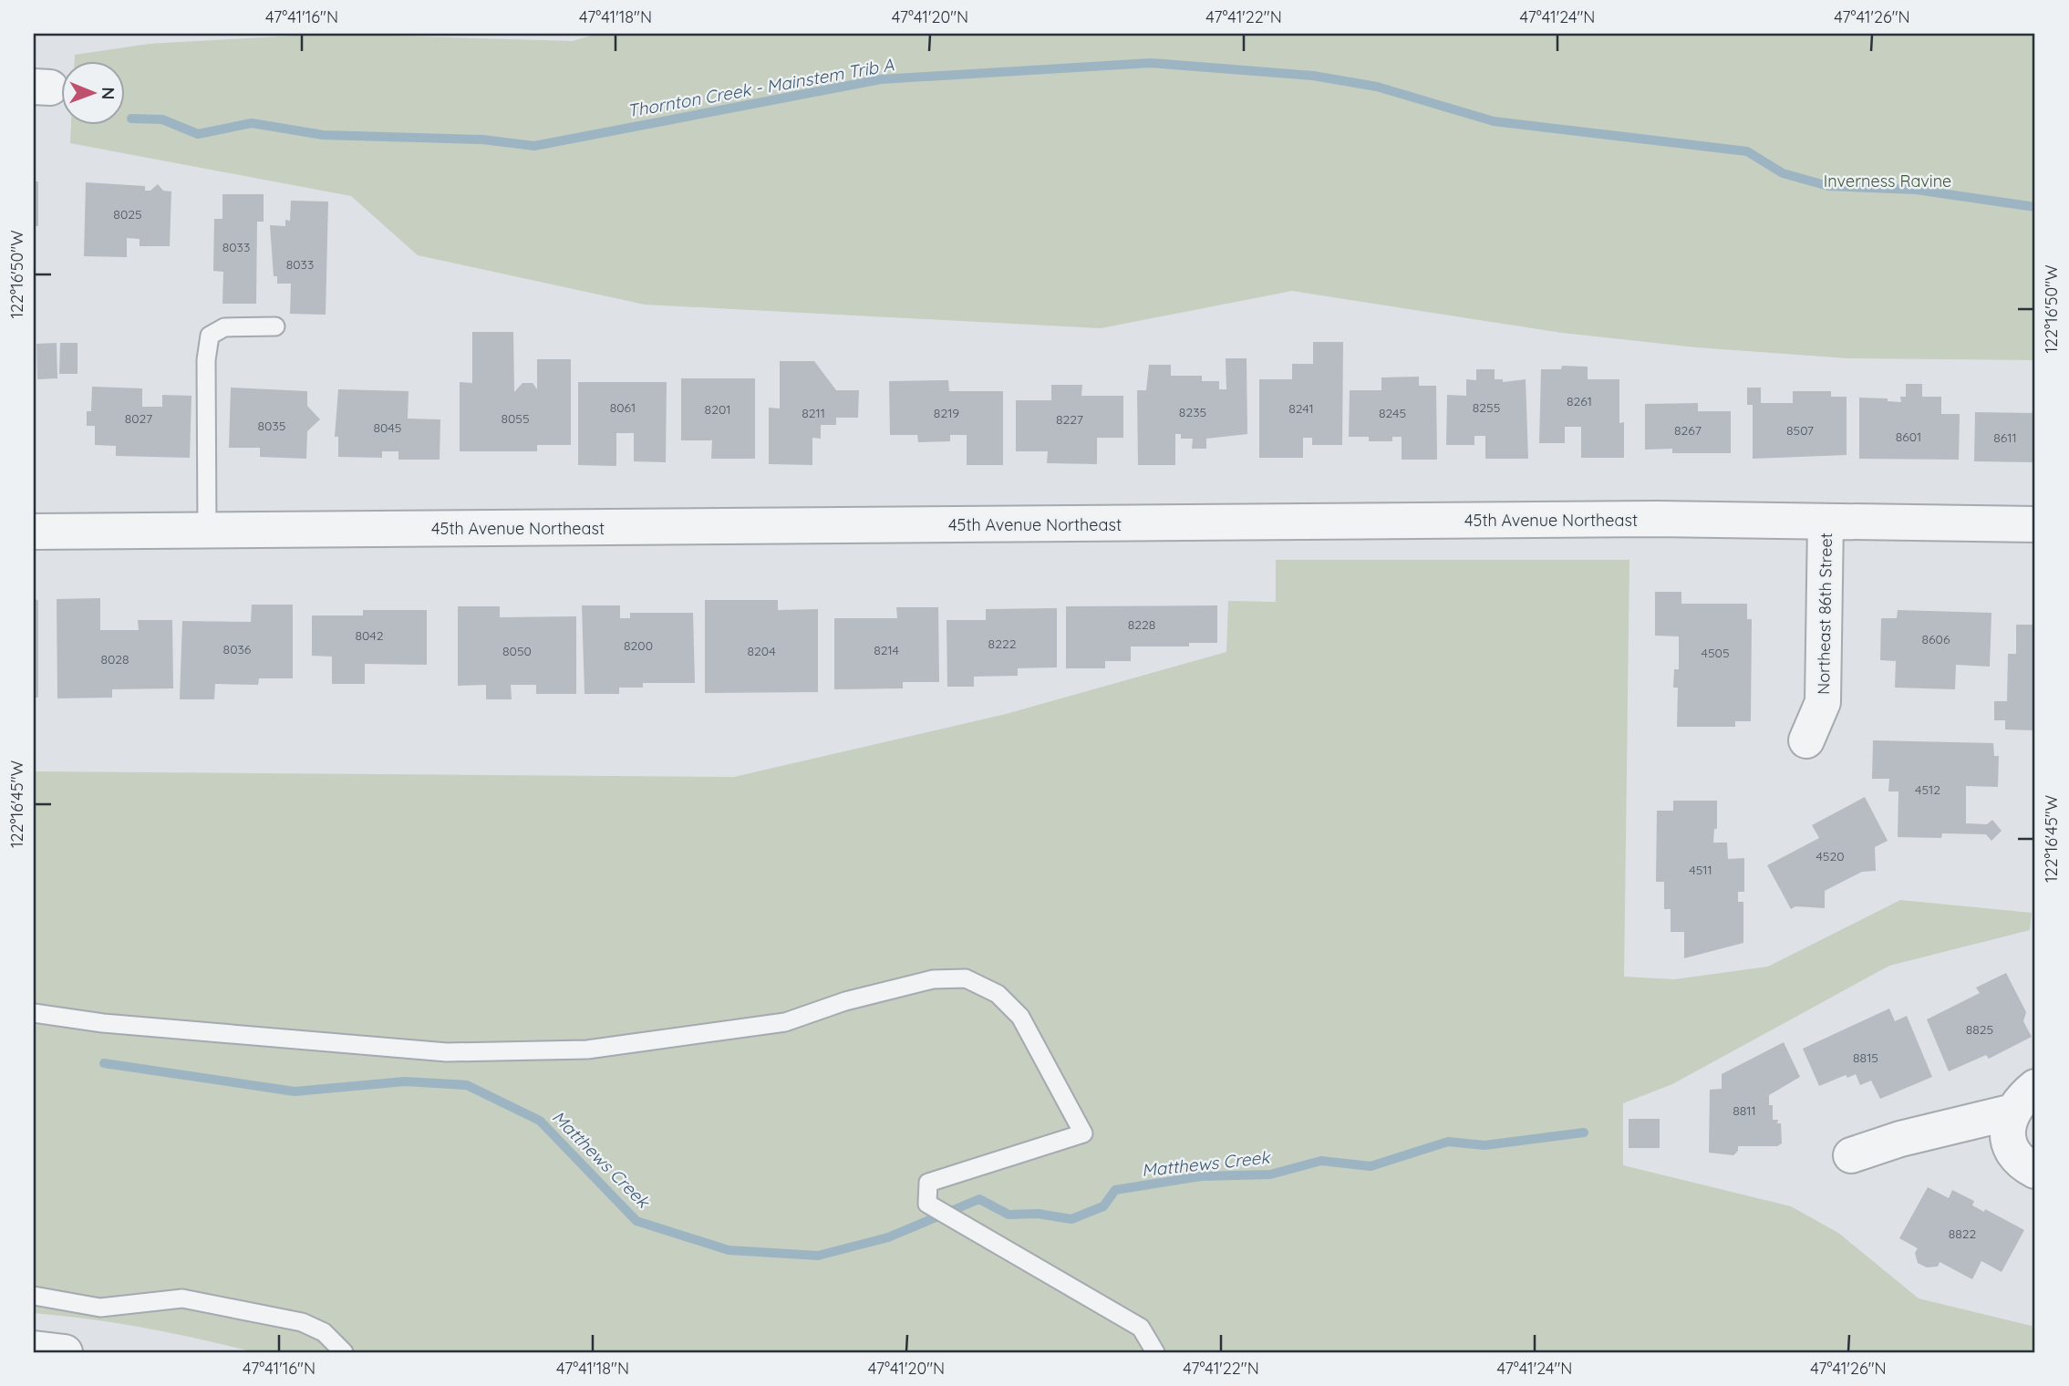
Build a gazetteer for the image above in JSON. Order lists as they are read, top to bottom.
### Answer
{
  "streets": {
    "street": ["45th Avenue Northeast", "Northeast 86th Street"]
  },
  "crossings": [
    ["45th Avenue Northeast", "Northeast 86th Street"]
  ],
  "water": ["Thornton Creek - Mainstem Trib A", "Matthews Creek"],
  "parks": ["Inverness Ravine"],
  "house_numbers": [
    "8025",
    "8033",
    "8033",
    "8261",
    "8061",
    "8255",
    "8241",
    "8201",
    "8235",
    "8211",
    "8219",
    "8245",
    "8027",
    "8055",
    "8227",
    "8035",
    "8045",
    "8267",
    "8507",
    "8601",
    "8611",
    "8228",
    "8042",
    "8606",
    "8222",
    "8200",
    "8036",
    "8214",
    "8050",
    "8204",
    "4505",
    "8028",
    "4512",
    "4520",
    "4511",
    "8825",
    "8815",
    "8811",
    "8822"
  ],
  "north": "right",
  "coordinates": [
    "47°41'16\"N",
    "47°41'18\"N",
    "47°41'20\"N",
    "47°41'22\"N",
    "47°41'24\"N",
    "47°41'26\"N",
    "122°16'50\"W",
    "122°16'45\"W"
  ]
}
